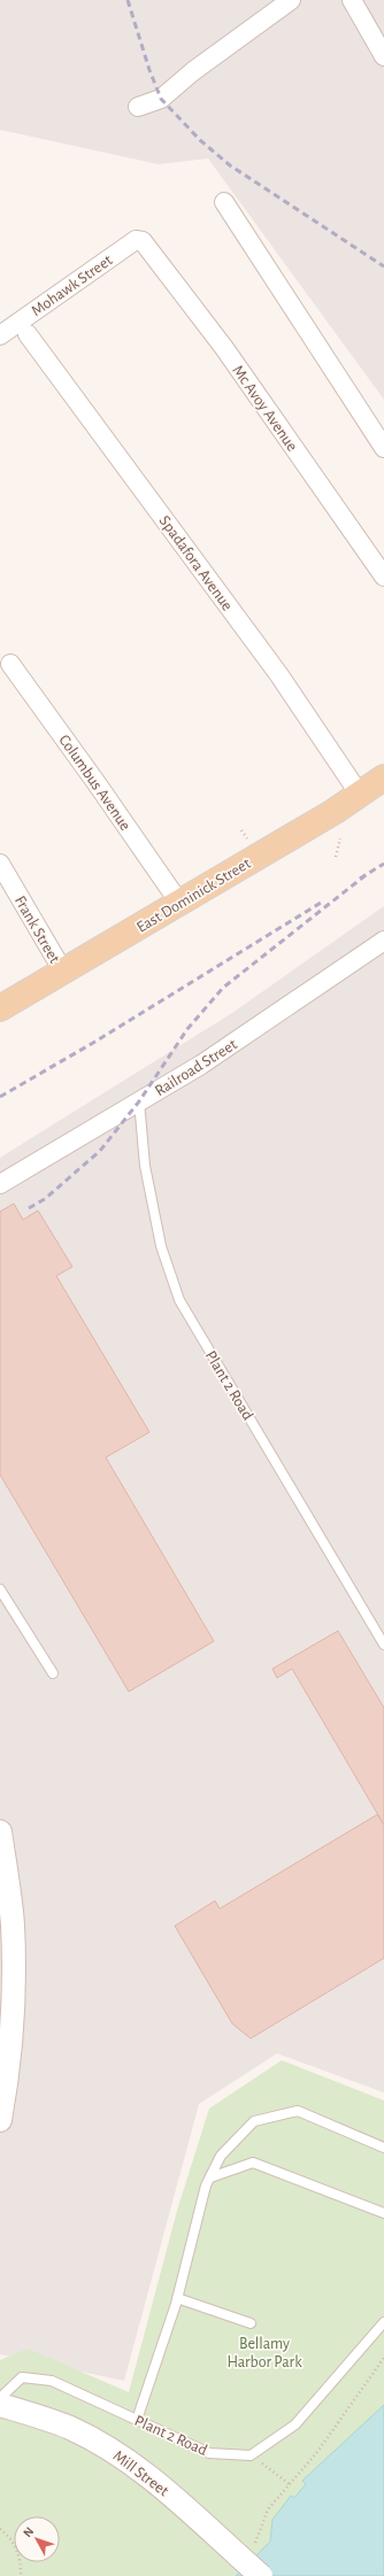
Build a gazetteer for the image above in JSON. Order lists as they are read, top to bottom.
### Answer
{
  "streets": {
    "main road": ["East Dominick Street"],
    "street": [
      "Mohawk Street",
      "Mc Avoy Avenue",
      "Spadafora Avenue",
      "Columbus Avenue",
      "Frank Street",
      "Railroad Street",
      "Mill Street"
    ],
    "lane": ["Plant 2 Road"]
  },
  "crossings": [
    ["Mohawk Street", "Mc Avoy Avenue"],
    ["Spadafora Avenue", "East Dominick Street"],
    ["Columbus Avenue", "East Dominick Street"],
    ["East Dominick Street", "Frank Street"],
    ["Railroad Street", "Plant 2 Road"]
  ],
  "parks": ["Bellamy Harbor Park"],
  "north": "top left"
}
